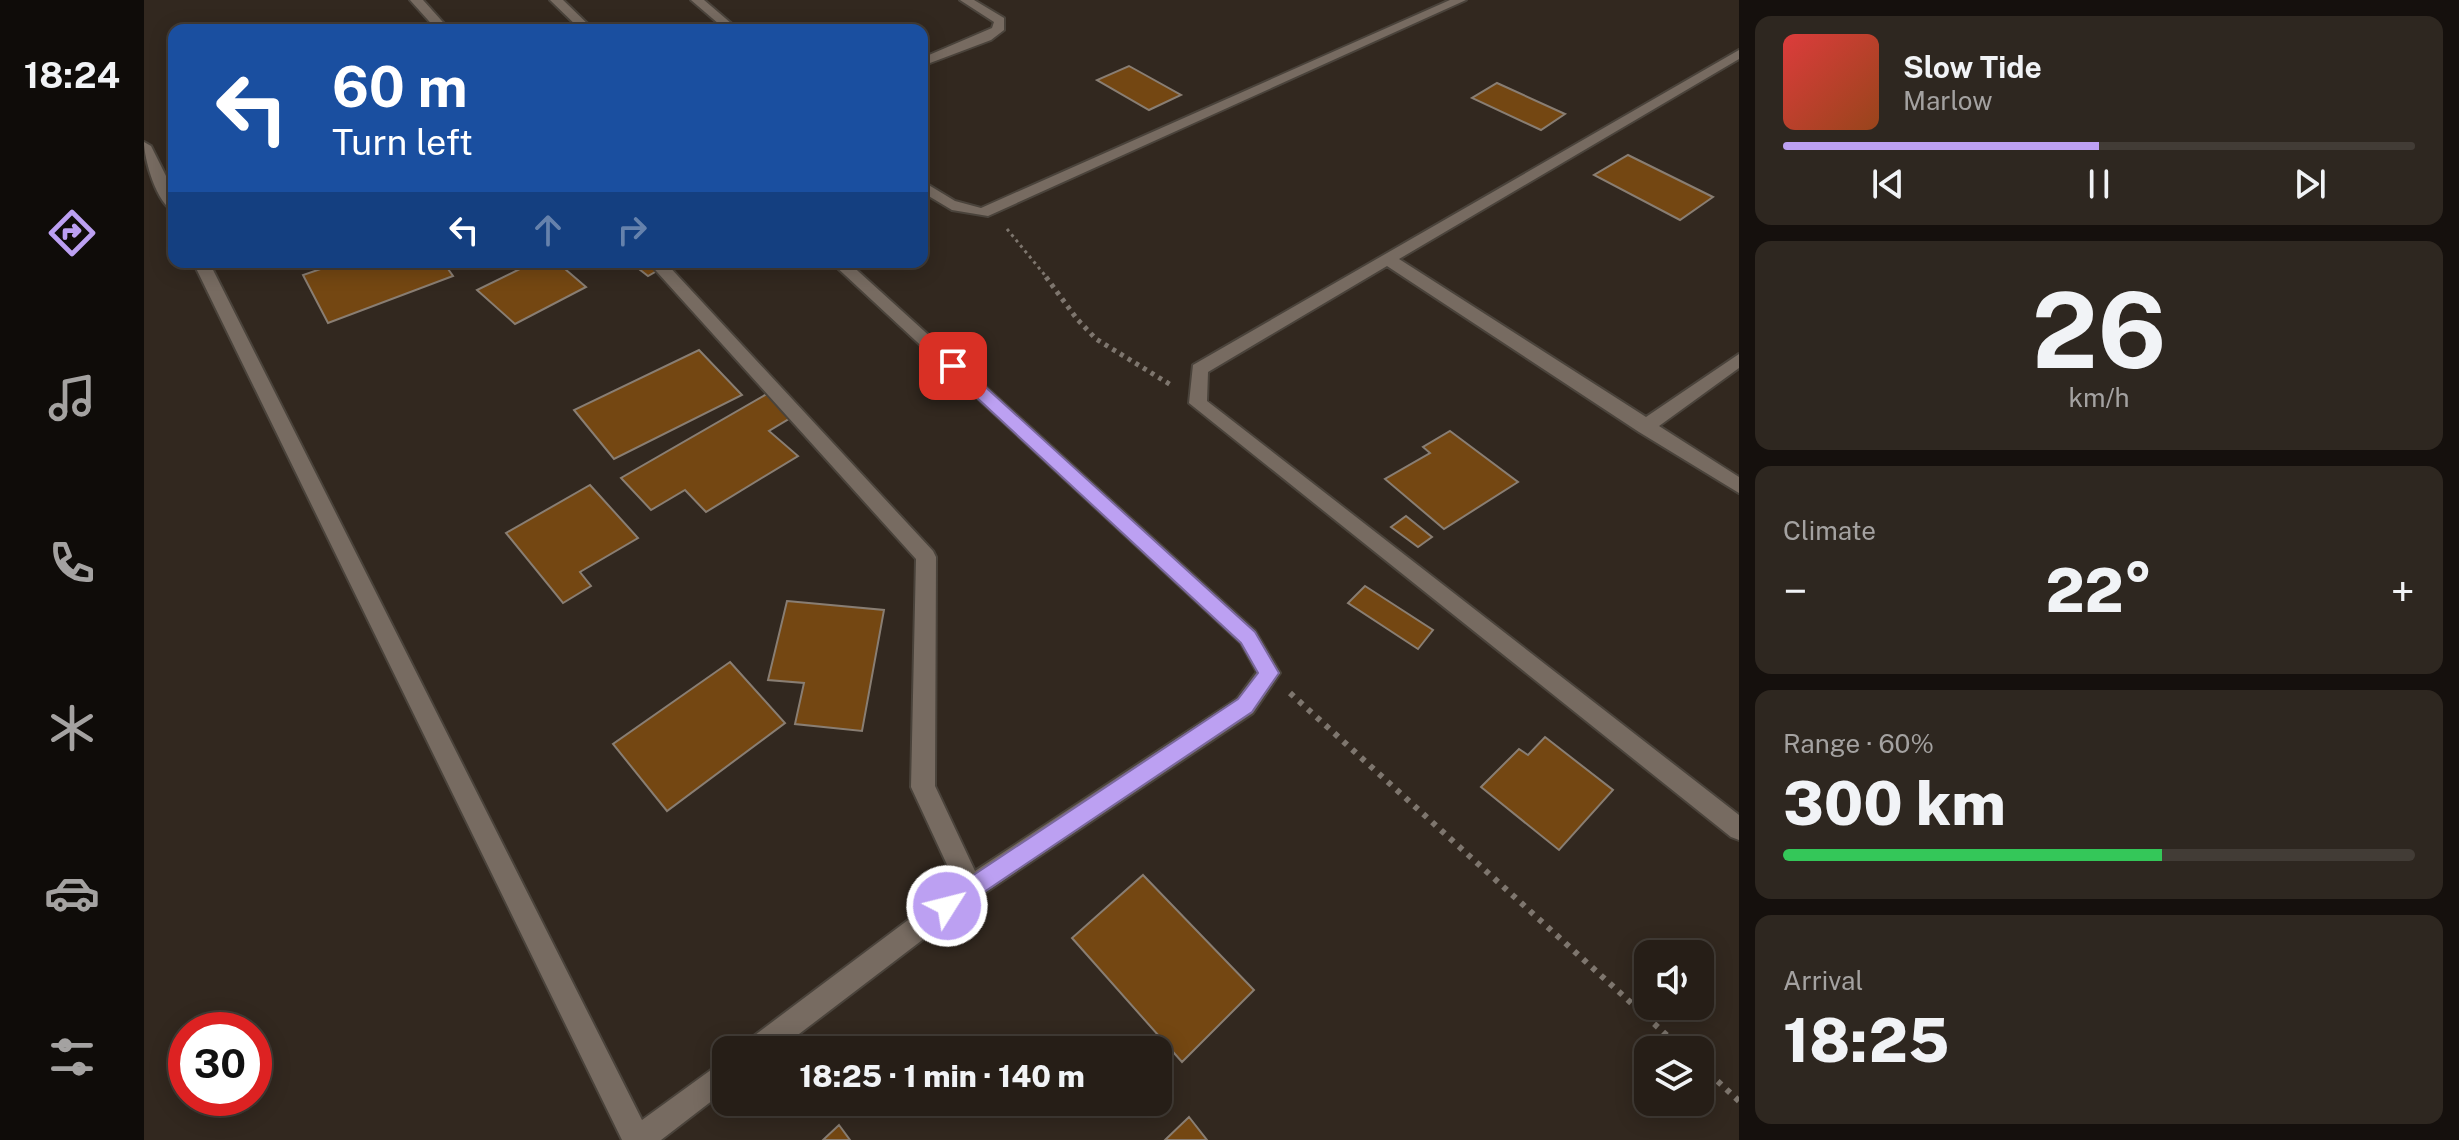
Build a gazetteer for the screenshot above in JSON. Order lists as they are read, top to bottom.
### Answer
{
  "page": {
    "tabs": "18:24",
    "turn": ["60 m", "Turn left"],
    "song": ["Slow Tide", "Marlow"],
    "tile": [
      ["26", "km/h"],
      "Climate",
      ["Range · 60%", "300 km"],
      ["Arrival", "18:25"]
    ],
    "heat": ["−", "22°", "+"],
    "limit": "30",
    "trip": "18:25 · 1 min · 140 m"
  }
}
